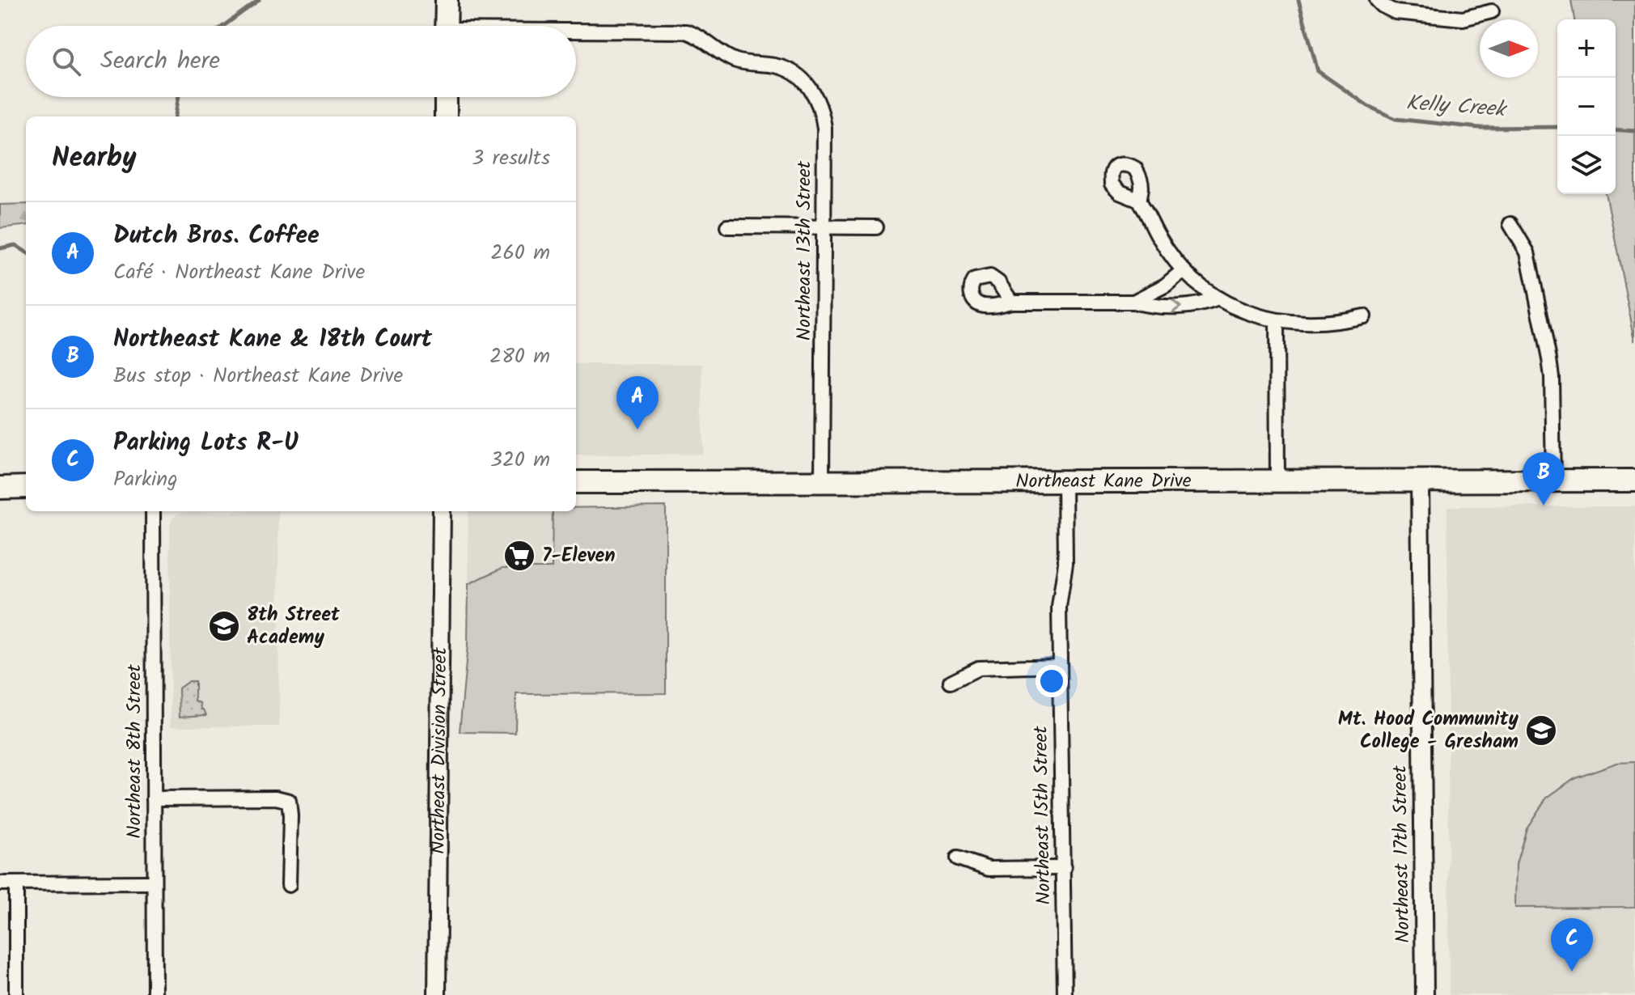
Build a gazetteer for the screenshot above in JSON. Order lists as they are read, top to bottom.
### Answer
{
  "streets": {
    "main road": ["Northeast Kane Drive"],
    "street": [
      "Northeast 13th Street",
      "Northeast 8th Street",
      "Northeast Division Street",
      "Northeast 15th Street",
      "Northeast 17th Street"
    ]
  },
  "crossings": [
    ["Northeast 13th Street", "Northeast Kane Drive"],
    ["Northeast Kane Drive", "Northeast 15th Street"],
    ["Northeast Kane Drive", "Northeast 17th Street"]
  ],
  "water": ["Kelly Creek"],
  "places": {
    "supermarket": ["7-Eleven"],
    "school or university": ["8th Street Academy", "Mt. Hood Community College - Gresham"]
  },
  "north": "right",
  "page": {
    "map_buttons": ["+", "−"],
    "search": "Search here",
    "heading": ["Nearby", "3 results"],
    "list": [
      {
        "mark": "A",
        "name": "Dutch Bros. Coffee",
        "note": "Café · Northeast Kane Drive",
        "value": "260 m"
      },
      {
        "mark": "B",
        "name": "Northeast Kane & 18th Court",
        "note": "Bus stop · Northeast Kane Drive",
        "value": "280 m"
      },
      {
        "mark": "C",
        "name": "Parking Lots R-U",
        "note": "Parking",
        "value": "320 m"
      }
    ],
    "pins": ["A", "B", "C"]
  }
}
